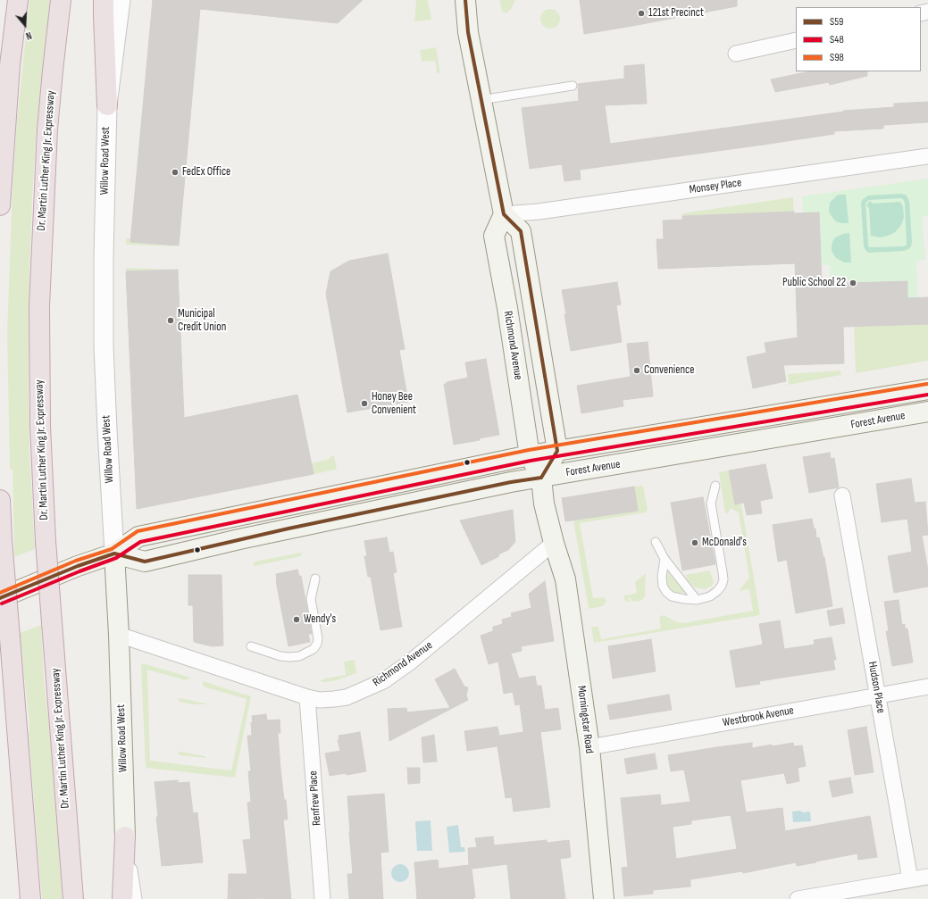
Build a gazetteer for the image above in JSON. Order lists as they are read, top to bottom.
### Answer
{
  "streets": {
    "highway": ["Dr. Martin Luther King Jr. Expressway"],
    "main road": [
      "Willow Road West",
      "Richmond Avenue",
      "Forest Avenue",
      "Morningstar Road"
    ],
    "street": [
      "Monsey Place",
      "Hudson Place",
      "Westbrook Avenue",
      "Renfrew Place"
    ]
  },
  "crossings": [
    ["Willow Road West", "Richmond Avenue"],
    ["Willow Road West", "Forest Avenue"],
    ["Monsey Place", "Richmond Avenue"],
    ["Richmond Avenue", "Forest Avenue"],
    ["Richmond Avenue", "Morningstar Road"],
    ["Richmond Avenue", "Renfrew Place"],
    ["Hudson Place", "Westbrook Avenue"],
    ["Westbrook Avenue", "Morningstar Road"]
  ],
  "places": [
    "121st Precinct",
    "FedEx Office",
    "Public School 22",
    "Municipal Credit Union",
    "Convenience",
    "Honey Bee Convenient",
    "McDonald's",
    "Wendy's"
  ],
  "lines": ["transit line S59", "transit line S98", "transit line S48"],
  "legend": ["S59", "S48", "S98"],
  "north": "bottom"
}
